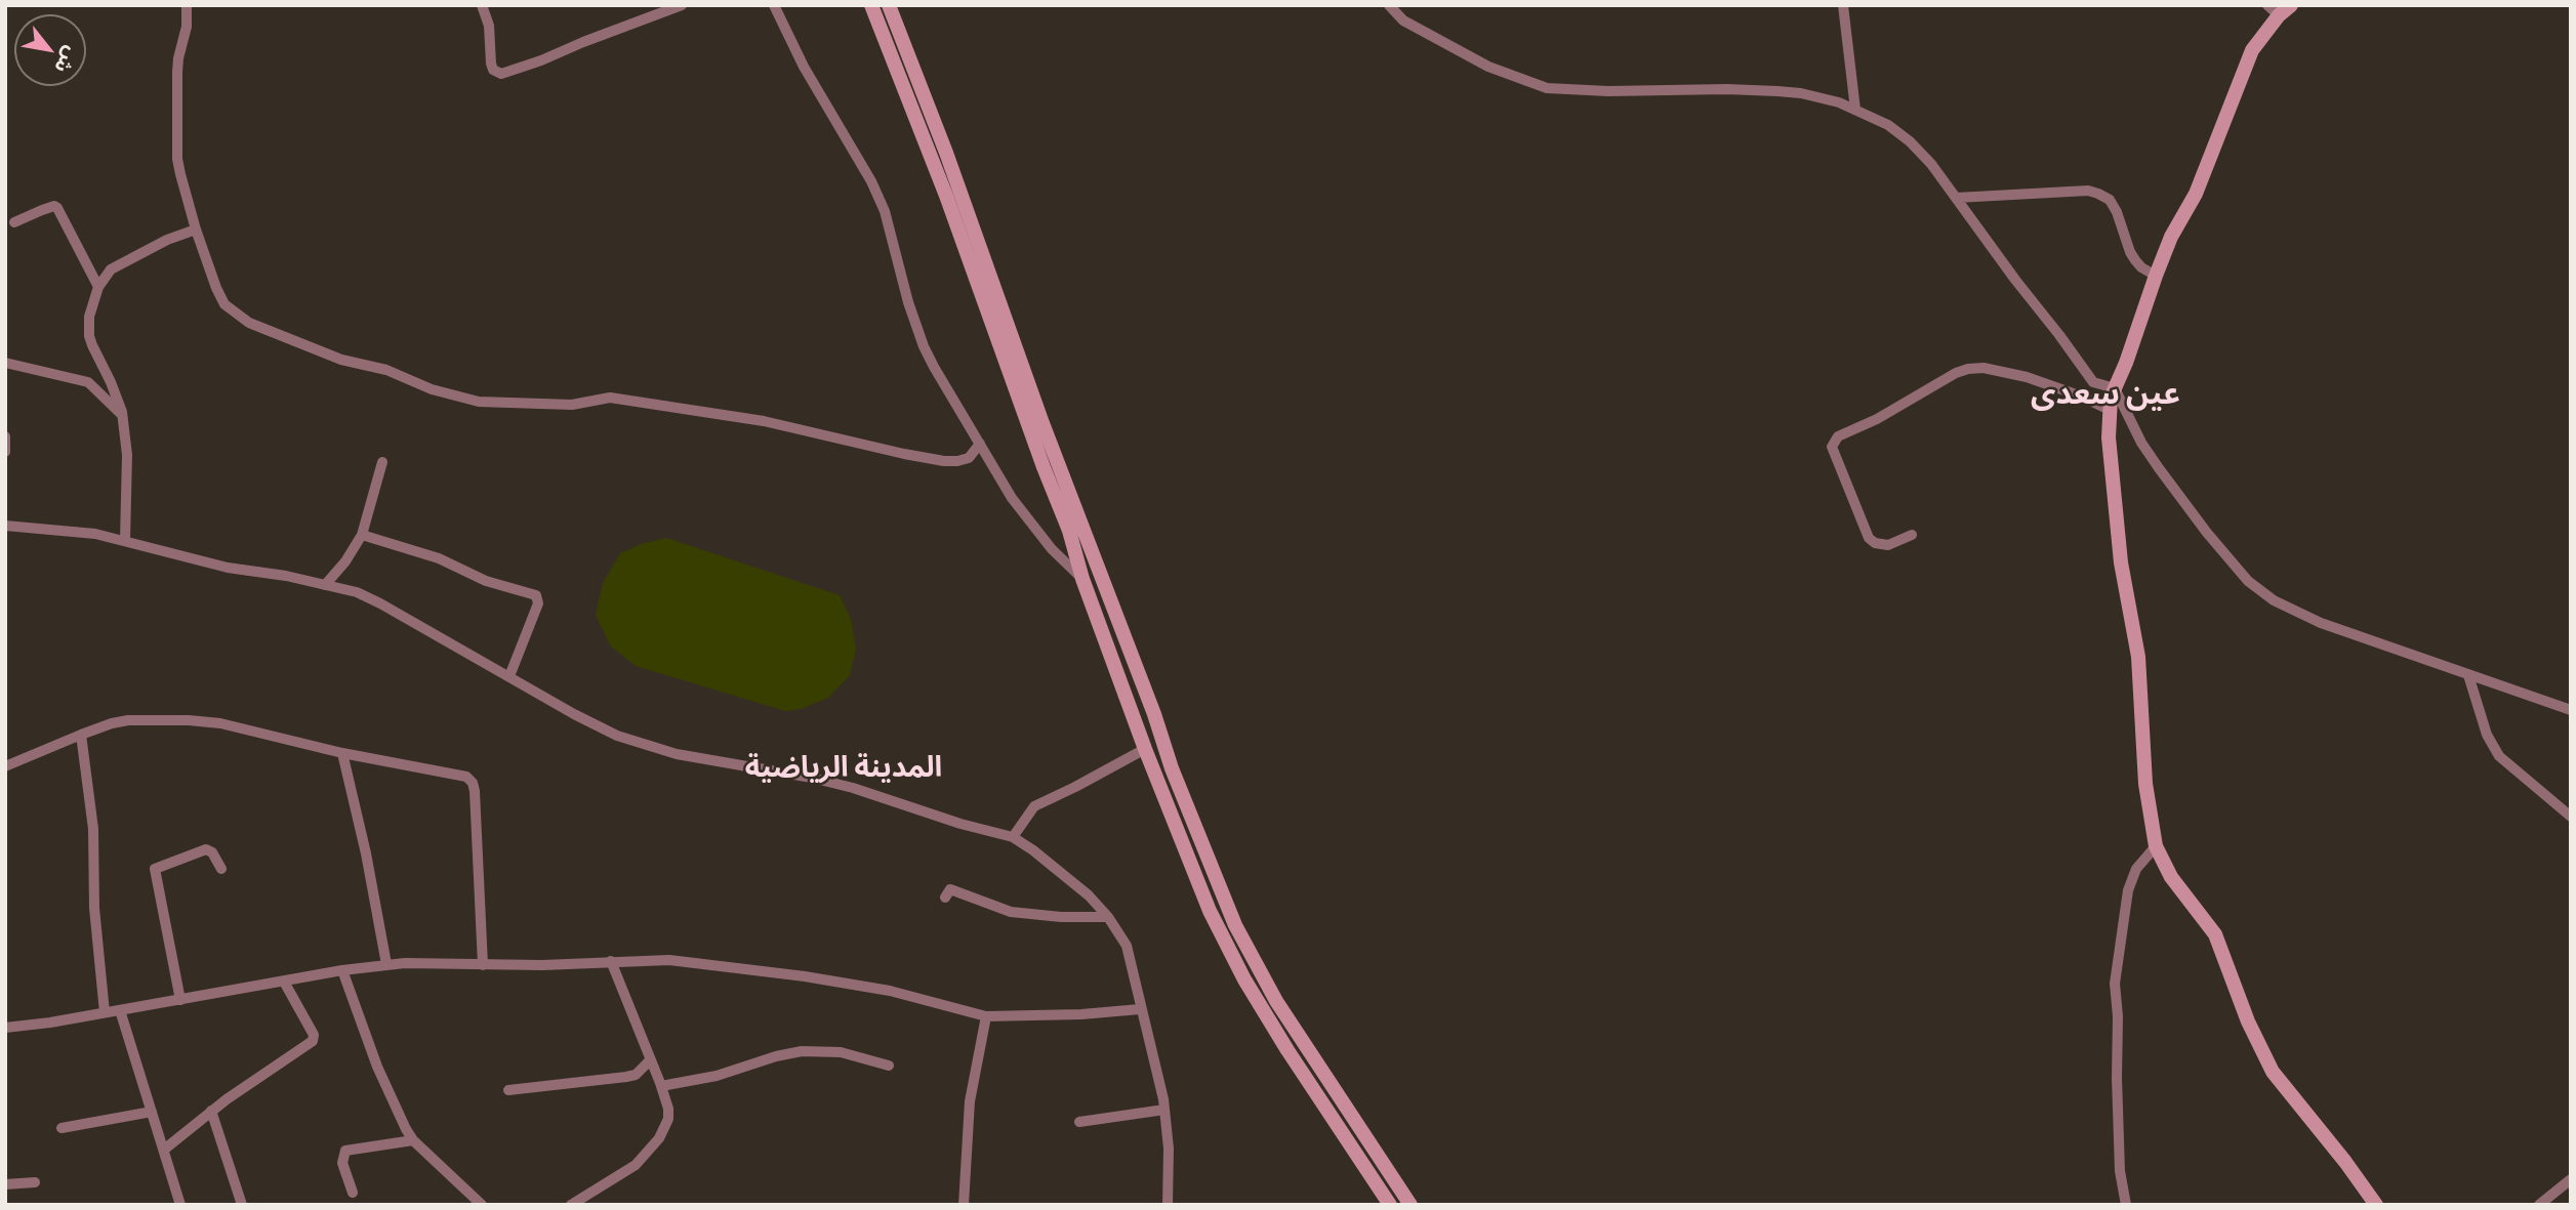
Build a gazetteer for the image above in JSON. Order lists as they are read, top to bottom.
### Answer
{
  "districts": ["عين سعدى", "المدينة الرياضية"],
  "north": "bottom right"
}
